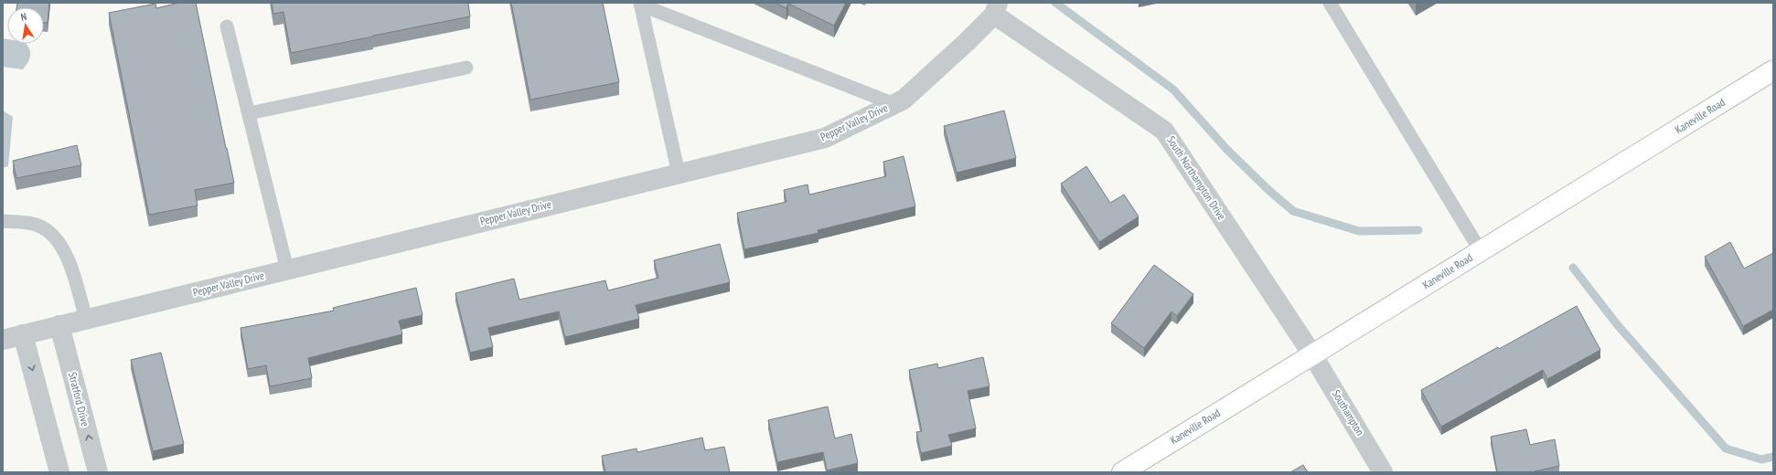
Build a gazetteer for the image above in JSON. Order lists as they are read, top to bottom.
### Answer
{
  "streets": {
    "main road": ["Kaneville Road"],
    "street": [
      "Pepper Valley Drive",
      "South Northampton Drive",
      "Stratford Drive",
      "Southampton"
    ]
  },
  "crossings": [
    ["Kaneville Road", "South Northampton Drive"],
    ["Kaneville Road", "Southampton"],
    ["Pepper Valley Drive", "South Northampton Drive"],
    ["Pepper Valley Drive", "Stratford Drive"],
    ["South Northampton Drive", "Southampton"]
  ],
  "north": "top"
}
